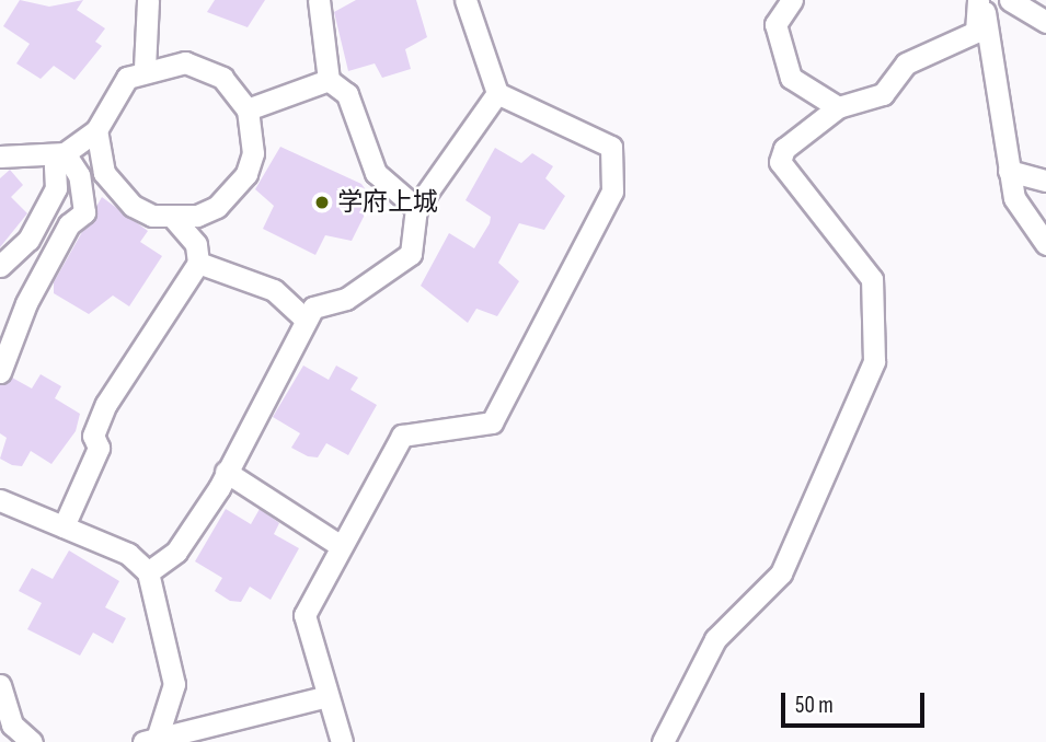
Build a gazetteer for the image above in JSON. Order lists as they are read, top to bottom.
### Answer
{
  "places": ["学府上城"],
  "scale_bar": "50 m"
}
